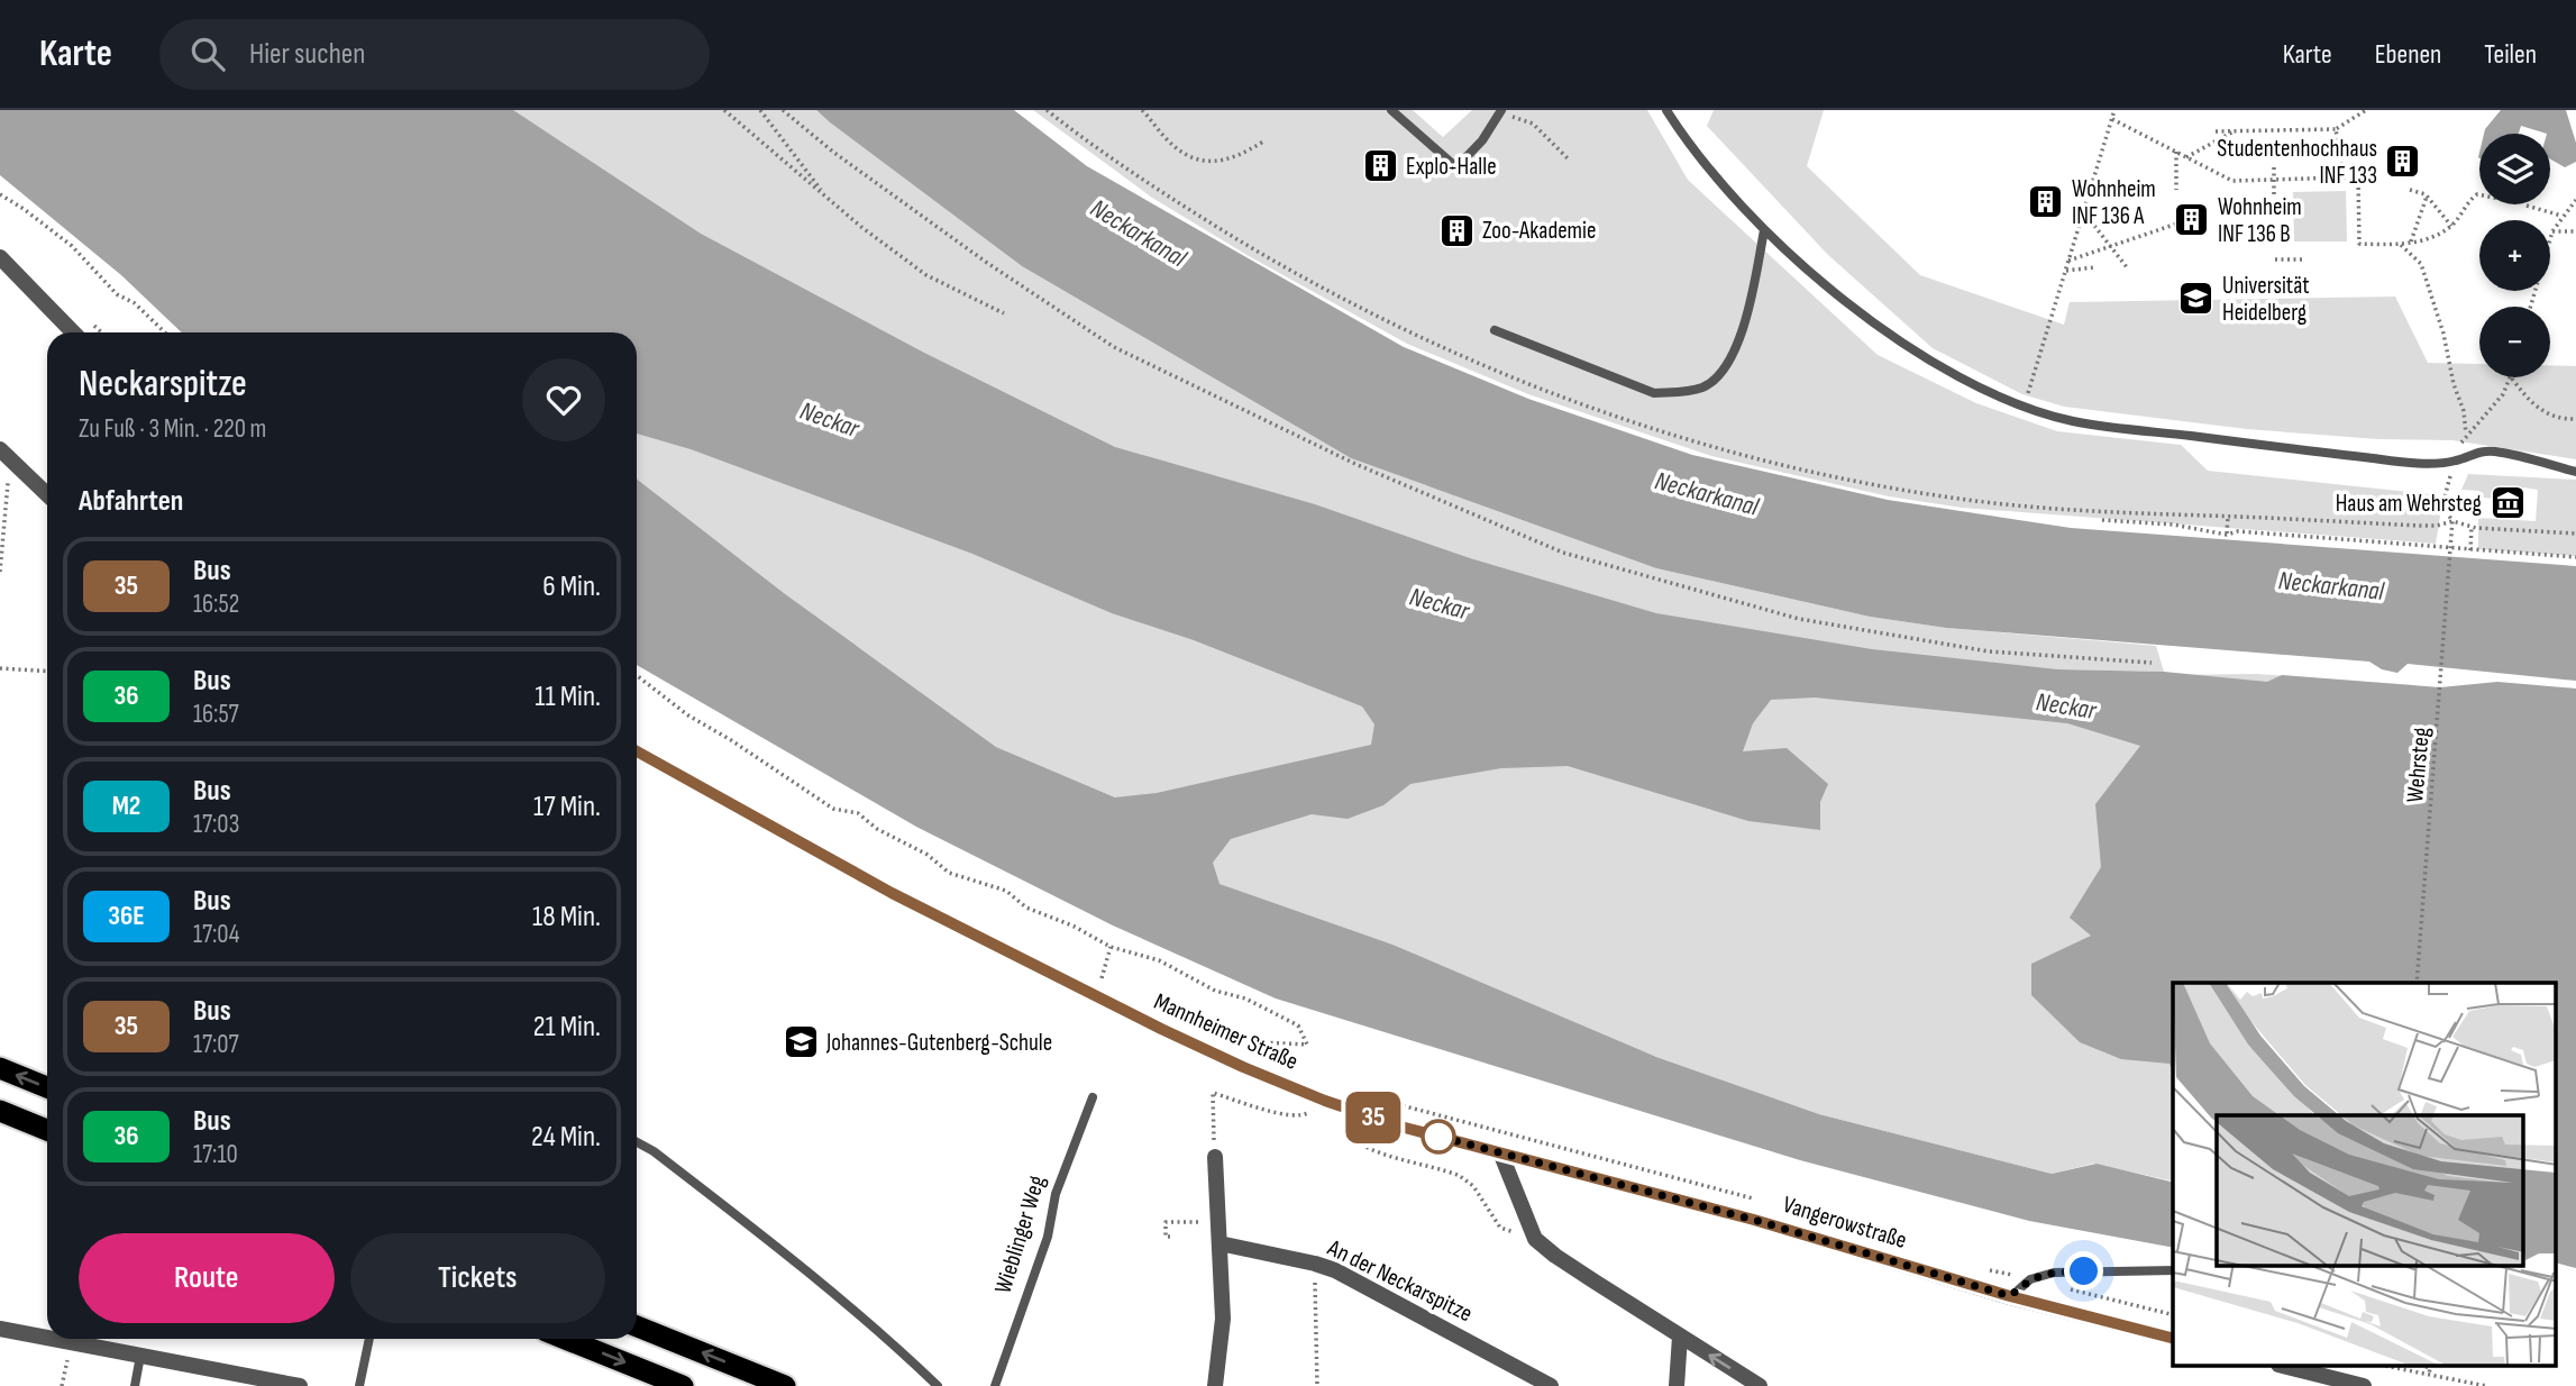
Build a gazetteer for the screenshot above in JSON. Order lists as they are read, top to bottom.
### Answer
{
  "streets": {
    "street": ["Mannheimer Straße", "Vangerowstraße", "An der Neckarspitze"],
    "lane": ["Wieblinger Weg"],
    "path": ["Wehrsteg"]
  },
  "crossings": [
    ["Mannheimer Straße", "Vangerowstraße"]
  ],
  "water": ["Neckarkanal", "Neckar"],
  "places": {
    "building": [
      "Studentenhochhaus INF 133",
      "Explo-Halle",
      "Wohnheim INF 136 A",
      "Wohnheim INF 136 B",
      "Zoo-Akademie"
    ],
    "school or university": ["Universität Heidelberg", "Johannes-Gutenberg-Schule"],
    "museum": ["Haus am Wehrsteg"]
  },
  "lines": ["bus line 35"],
  "page": {
    "header": "Karte",
    "search": "Hier suchen",
    "nav": ["Karte", "Ebenen", "Teilen"],
    "on_map": "35",
    "map_buttons": ["+", "−"],
    "heading": [
      ["Neckarspitze", "Zu Fuß · 3 Min. · 220 m"],
      "Abfahrten"
    ],
    "list": [
      {
        "mark": "35",
        "name": "Bus",
        "note": "16:52",
        "value": "6 Min."
      },
      {
        "mark": "36",
        "name": "Bus",
        "note": "16:57",
        "value": "11 Min."
      },
      {
        "mark": "M2",
        "name": "Bus",
        "note": "17:03",
        "value": "17 Min."
      },
      {
        "mark": "36E",
        "name": "Bus",
        "note": "17:04",
        "value": "18 Min."
      },
      {
        "mark": "35",
        "name": "Bus",
        "note": "17:07",
        "value": "21 Min."
      },
      {
        "mark": "36",
        "name": "Bus",
        "note": "17:10",
        "value": "24 Min."
      }
    ],
    "buttons": ["Route", "Tickets"]
  }
}
